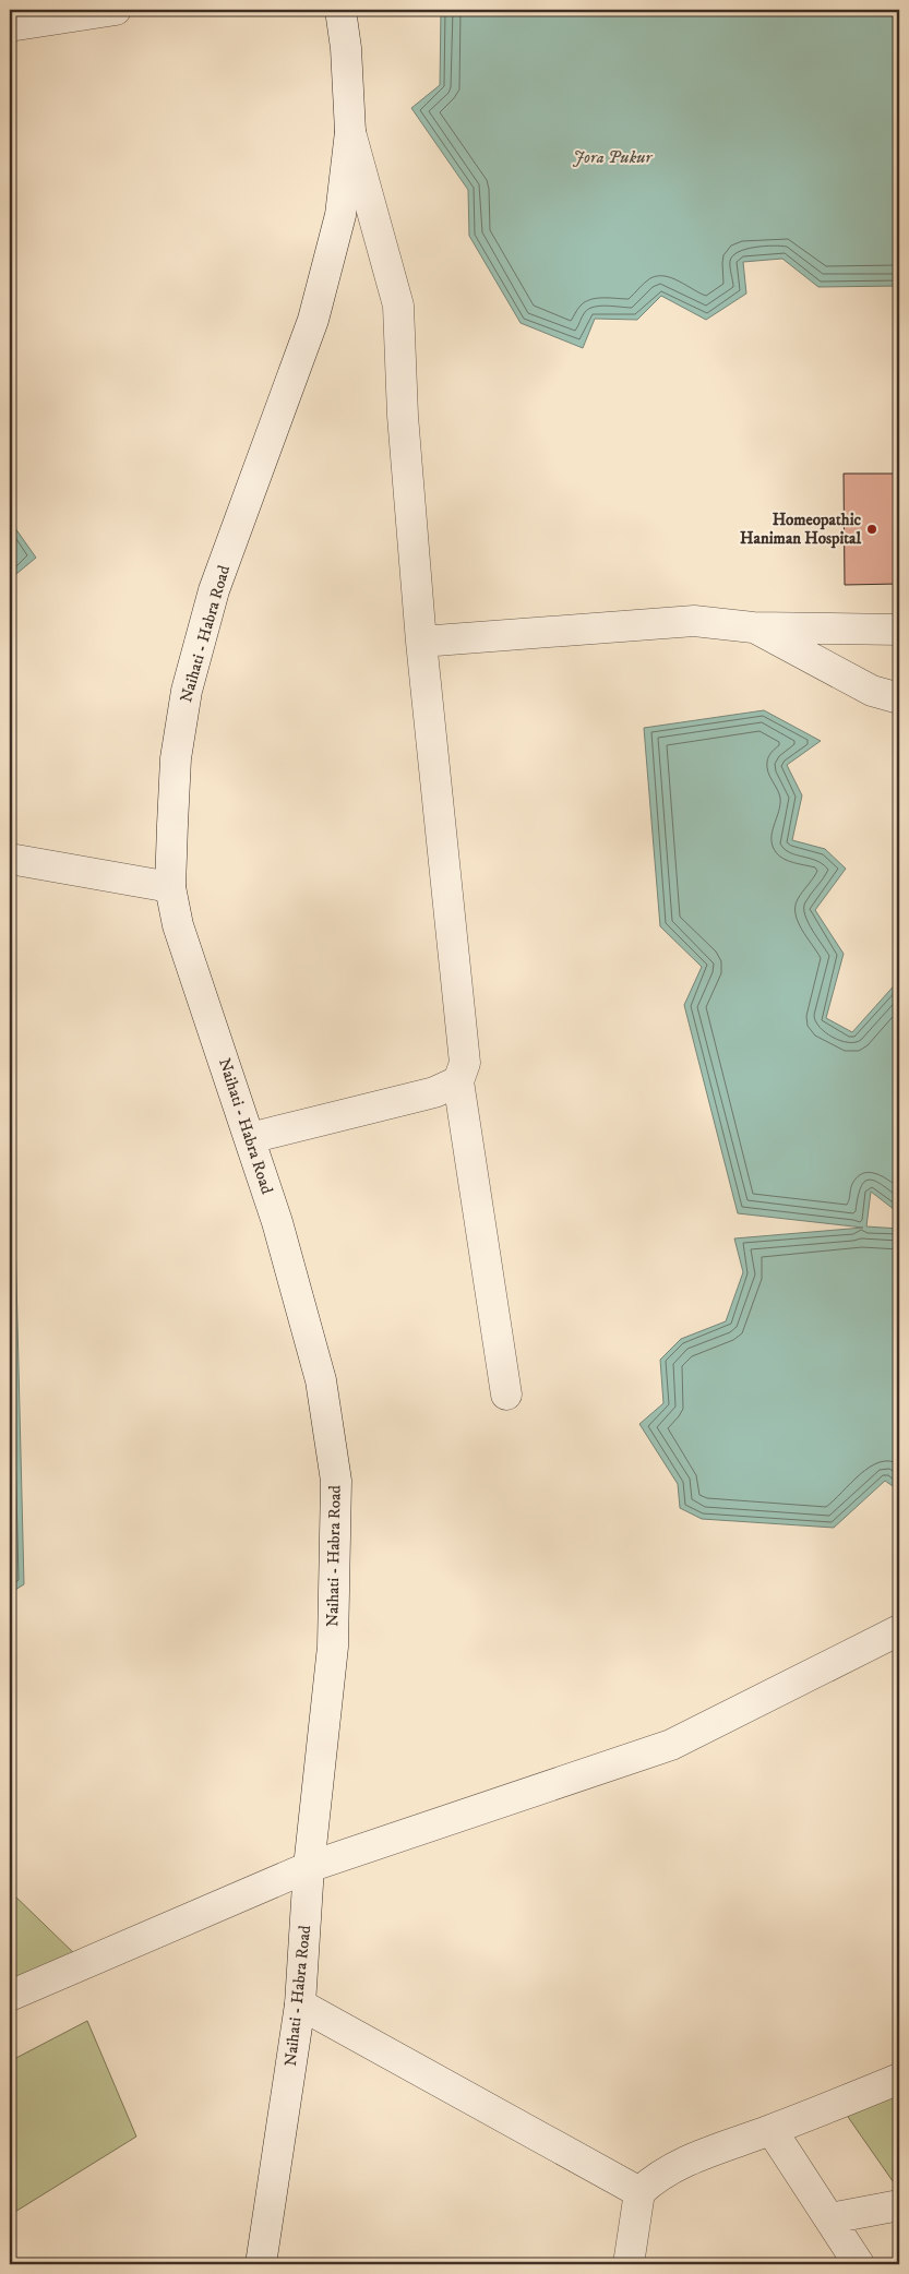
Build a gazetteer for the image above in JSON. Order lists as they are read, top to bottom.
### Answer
{
  "streets": {
    "street": ["Naihati - Habra Road"]
  },
  "water": ["Jora Pukur"],
  "places": ["Homeopathic Haniman Hospital"]
}
